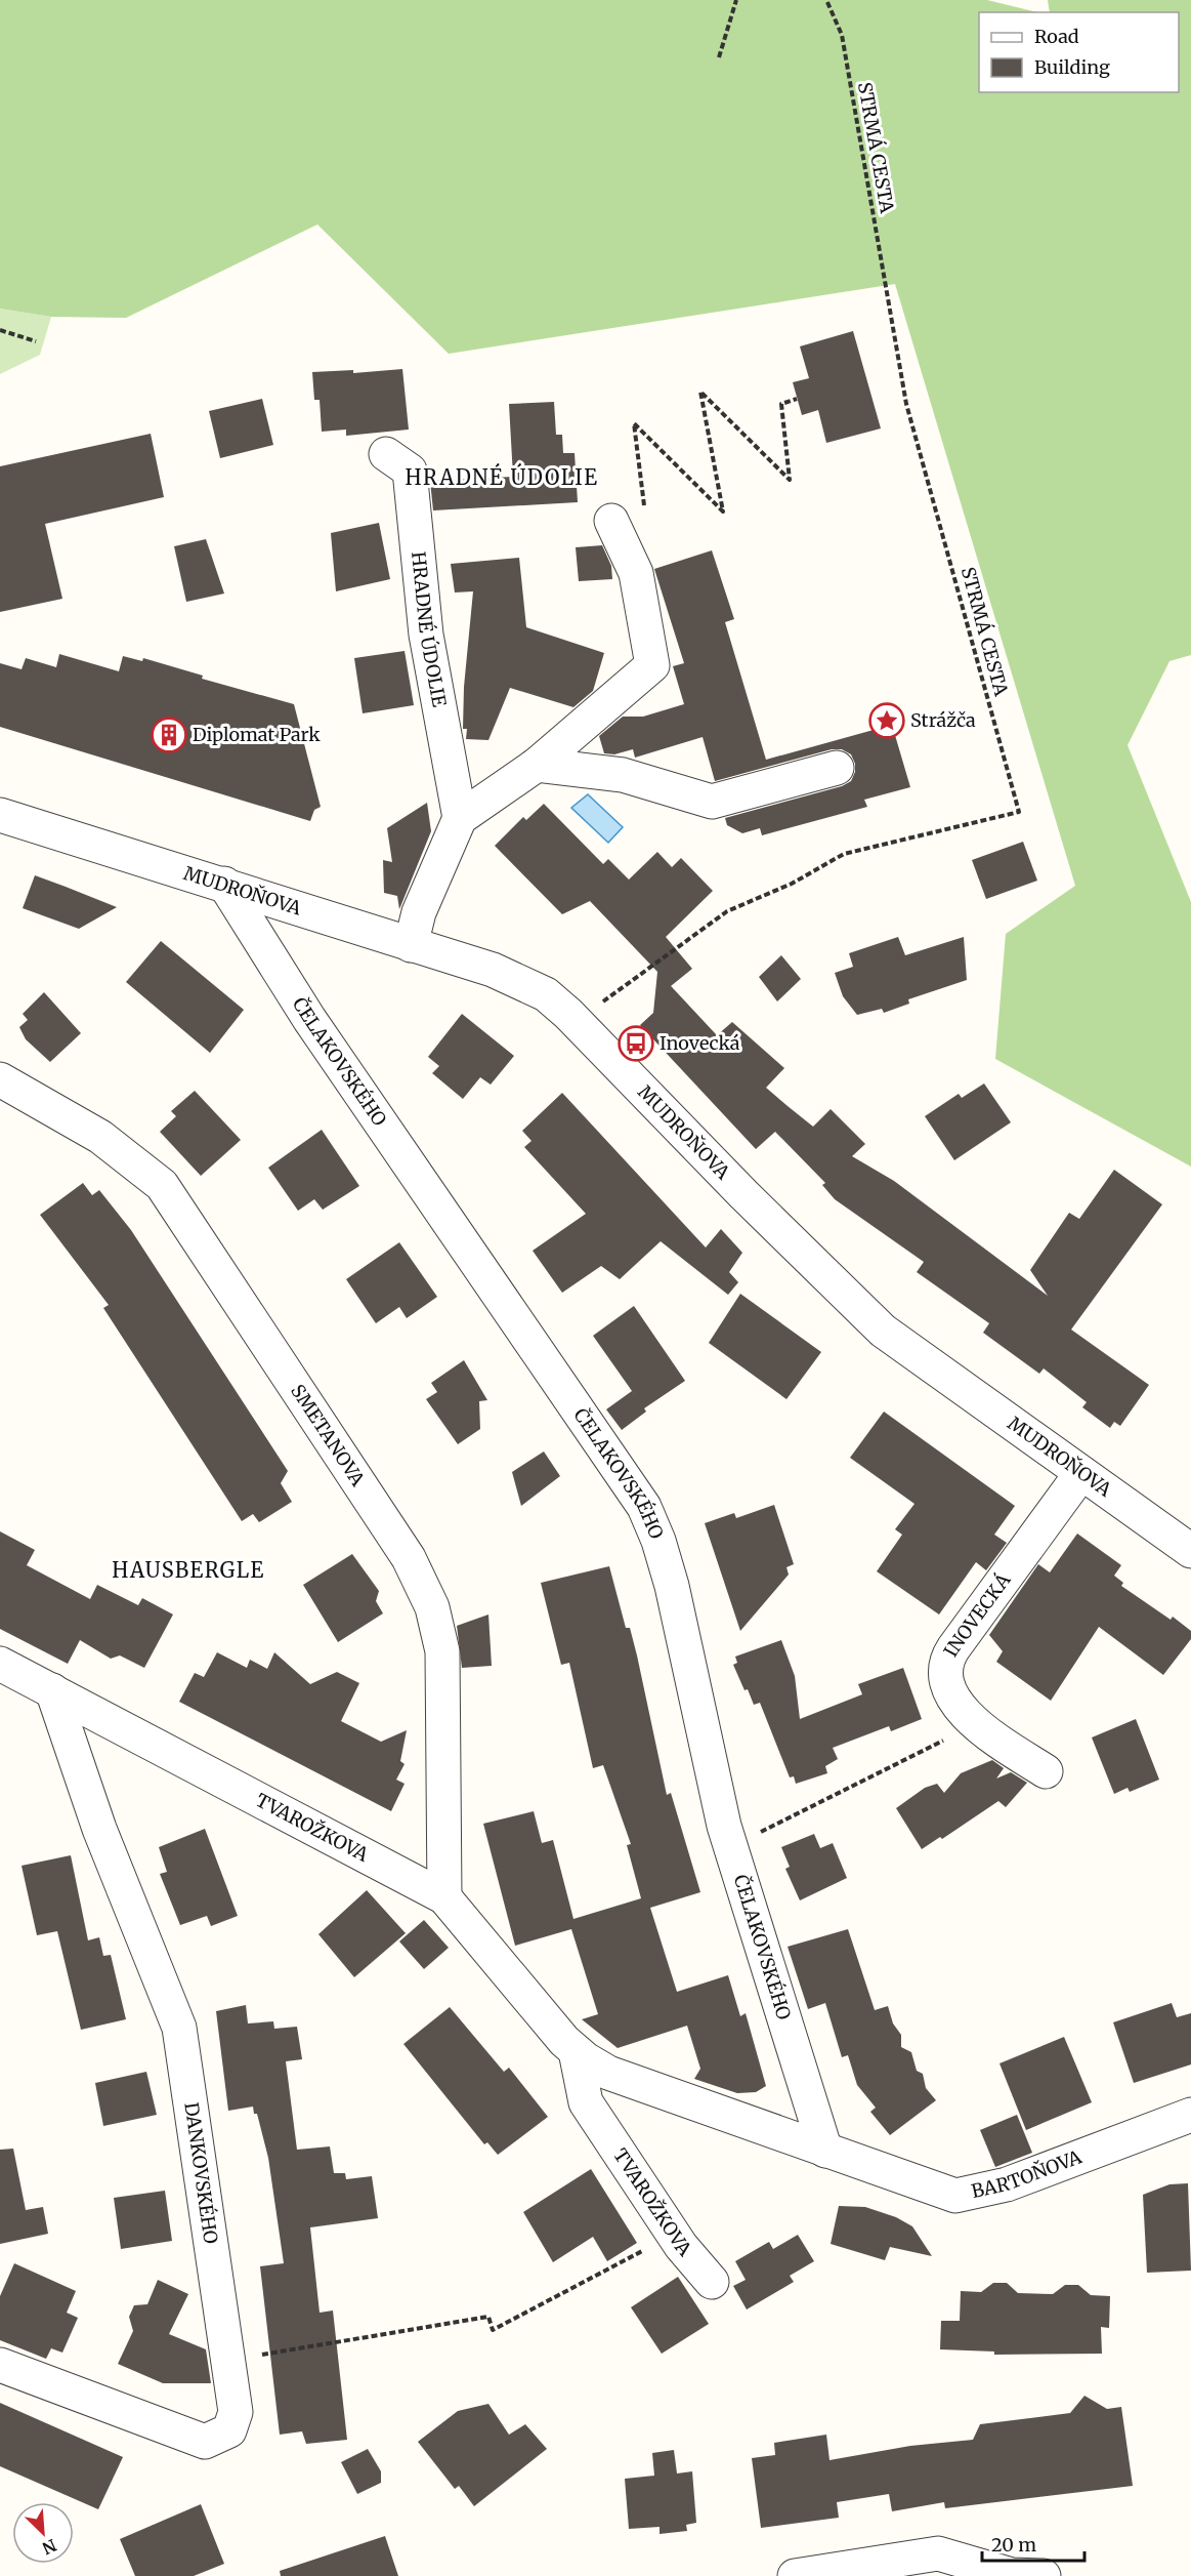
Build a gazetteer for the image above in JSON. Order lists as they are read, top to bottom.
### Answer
{
  "streets": {
    "street": [
      "HRADNÉ ÚDOLIE",
      "MUDROŇOVA",
      "ČELAKOVSKÉHO",
      "SMETANOVA",
      "INOVECKÁ",
      "TVAROŽKOVA",
      "DANKOVSKÉHO",
      "BARTOŇOVA"
    ],
    "path": ["STRMÁ CESTA"]
  },
  "crossings": [
    ["MUDROŇOVA", "ČELAKOVSKÉHO"],
    ["MUDROŇOVA", "INOVECKÁ"],
    ["ČELAKOVSKÉHO", "TVAROŽKOVA"],
    ["ČELAKOVSKÉHO", "BARTOŇOVA"],
    ["SMETANOVA", "TVAROŽKOVA"],
    ["TVAROŽKOVA", "DANKOVSKÉHO"],
    ["TVAROŽKOVA", "BARTOŇOVA"]
  ],
  "districts": ["HRADNÉ ÚDOLIE", "HAUSBERGLE"],
  "places": {
    "place": ["Strážča"],
    "building": ["Diplomat Park"],
    "bus stop": ["Inovecká"]
  },
  "legend": ["Road", "Building"],
  "scale_bar": "20 m",
  "north": "bottom right"
}
